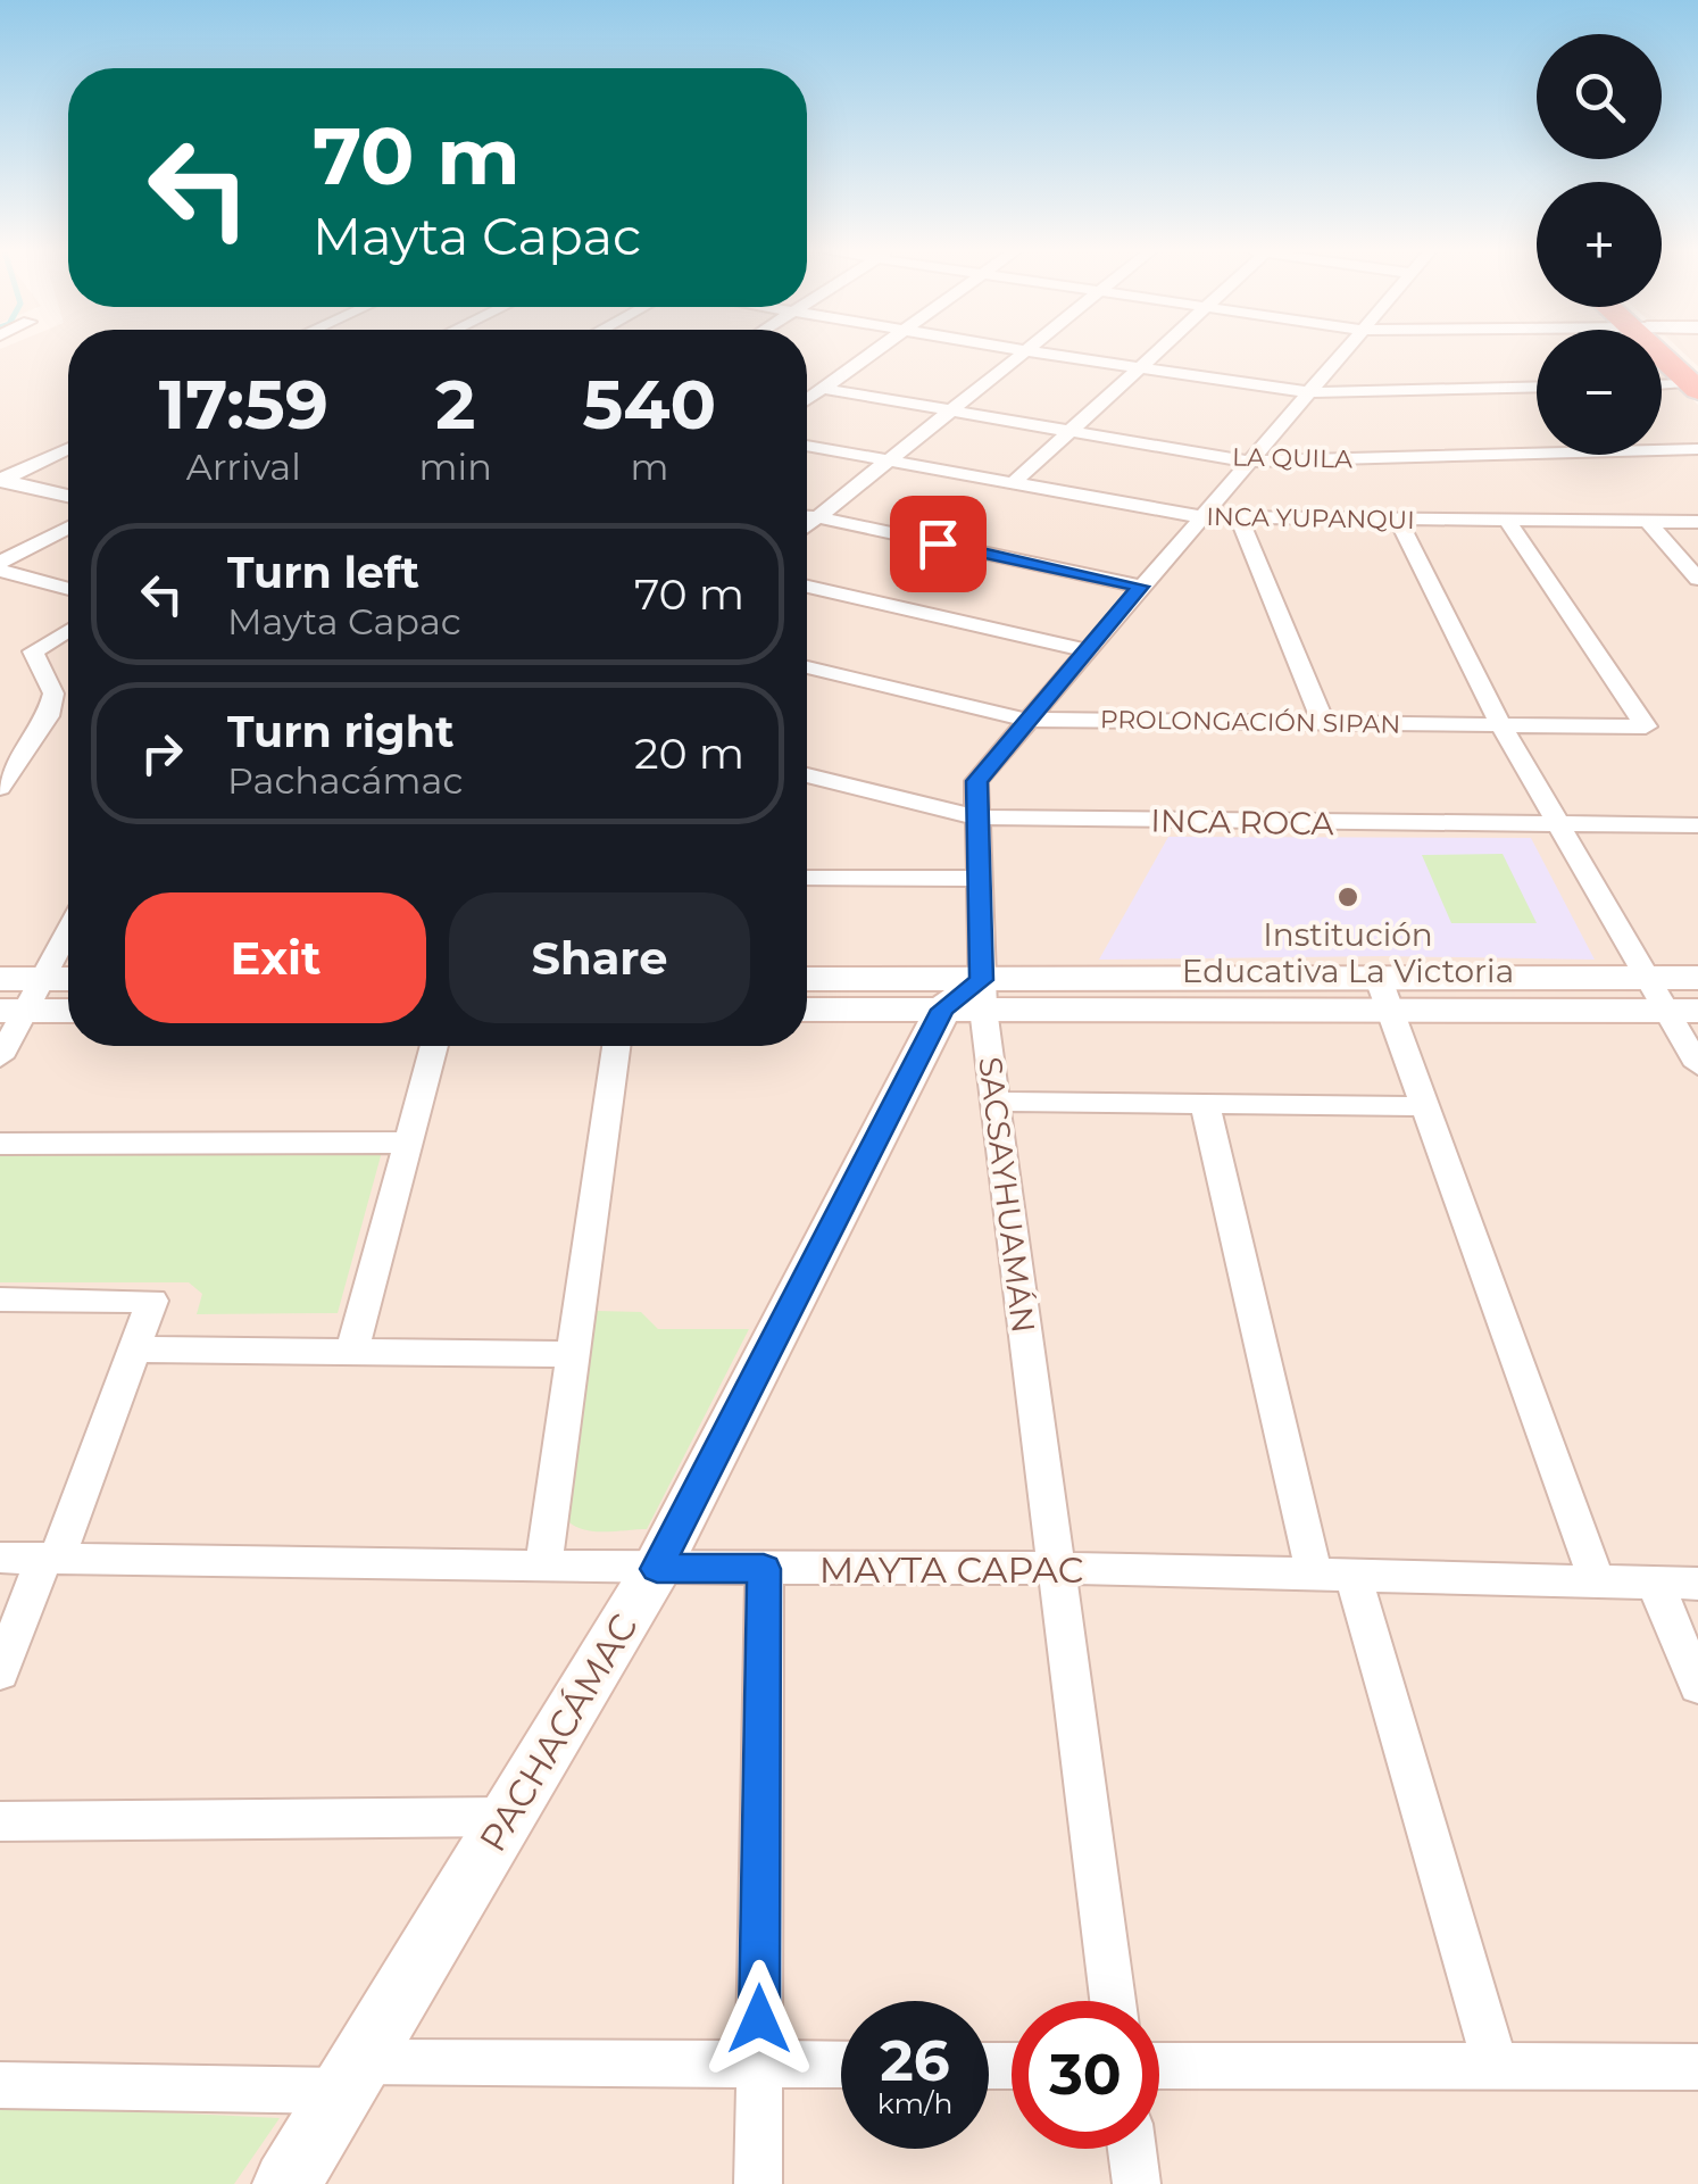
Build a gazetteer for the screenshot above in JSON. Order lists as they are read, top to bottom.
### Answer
{
  "streets": {
    "street": [
      "LA QUILA",
      "INCA YUPANQUI",
      "PROLONGACIÓN SIPAN",
      "INCA ROCA",
      "SACSAYHUAMÁN",
      "MAYTA CAPAC",
      "PACHACÁMAC"
    ]
  },
  "crossings": [
    ["LA QUILA", "SACSAYHUAMÁN"],
    ["INCA YUPANQUI", "PROLONGACIÓN SIPAN"],
    ["INCA YUPANQUI", "SACSAYHUAMÁN"],
    ["PROLONGACIÓN SIPAN", "SACSAYHUAMÁN"],
    ["INCA ROCA", "SACSAYHUAMÁN"],
    ["SACSAYHUAMÁN", "MAYTA CAPAC"],
    ["SACSAYHUAMÁN", "PACHACÁMAC"],
    ["MAYTA CAPAC", "PACHACÁMAC"]
  ],
  "places": ["Institución Educativa La Victoria"],
  "page": {
    "map_buttons": ["+", "−"],
    "turn": ["70 m", "Mayta Capac"],
    "eta": [
      "17:59",
      "Arrival",
      "2",
      "min",
      "540",
      "m"
    ],
    "list": [
      {
        "name": "Turn left",
        "note": "Mayta Capac",
        "value": "70 m"
      },
      {
        "name": "Turn right",
        "note": "Pachacámac",
        "value": "20 m"
      }
    ],
    "buttons": ["Exit", "Share"],
    "speed": "26 km/h",
    "limit": "30"
  }
}
